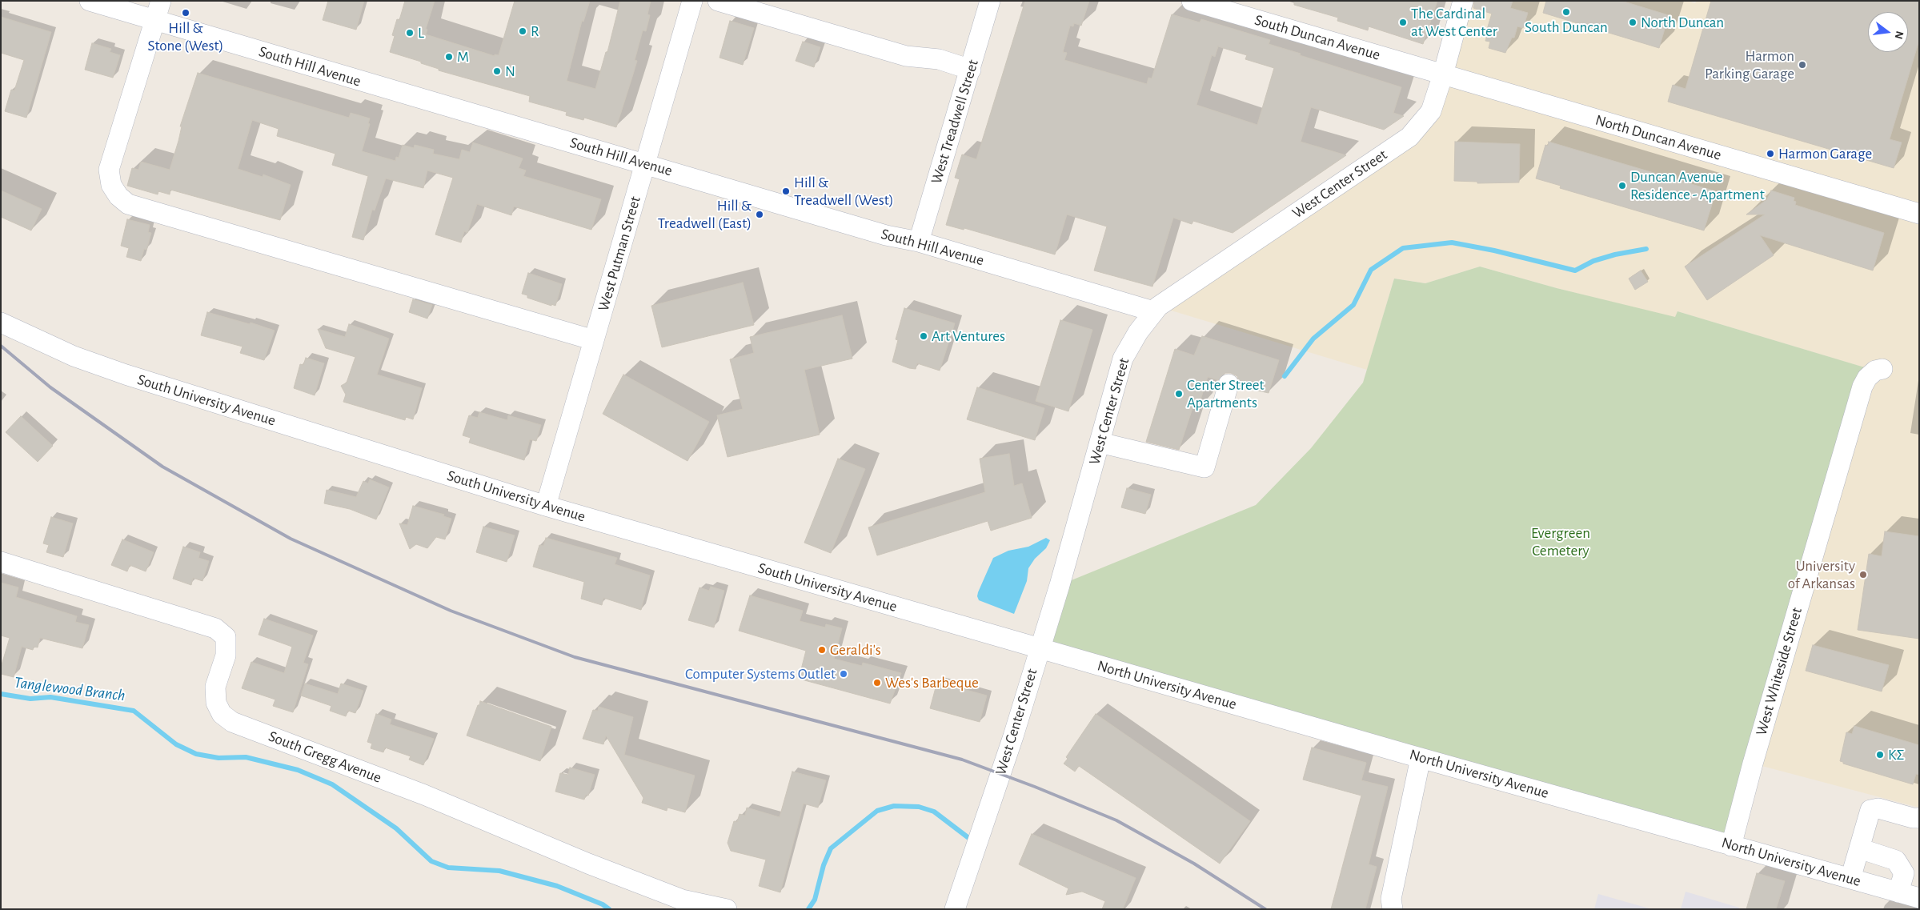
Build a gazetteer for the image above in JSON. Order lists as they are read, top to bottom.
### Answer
{
  "streets": {
    "street": [
      "South Duncan Avenue",
      "South Hill Avenue",
      "West Treadwell Street",
      "North Duncan Avenue",
      "West Center Street",
      "West Putman Street",
      "South University Avenue",
      "West Whiteside Street",
      "North University Avenue",
      "South Gregg Avenue"
    ]
  },
  "crossings": [
    ["South Duncan Avenue", "North Duncan Avenue"],
    ["South Duncan Avenue", "West Center Street"],
    ["South Hill Avenue", "West Treadwell Street"],
    ["South Hill Avenue", "West Center Street"],
    ["South Hill Avenue", "West Putman Street"],
    ["North Duncan Avenue", "West Center Street"],
    ["West Center Street", "South University Avenue"],
    ["West Center Street", "North University Avenue"],
    ["West Putman Street", "South University Avenue"],
    ["South University Avenue", "North University Avenue"],
    ["West Whiteside Street", "North University Avenue"]
  ],
  "water": ["Tanglewood Branch"],
  "parks": ["Evergreen Cemetery"],
  "places": [
    "South Duncan",
    "Hill & Stone (West)",
    "The Cardinal at West Center",
    "North Duncan",
    "R",
    "L",
    "M",
    "Harmon Parking Garage",
    "N",
    "Harmon Garage",
    "Duncan Avenue Residence - Apartment",
    "Hill & Treadwell (West)",
    "Hill & Treadwell (East)",
    "Art Ventures",
    "Center Street Apartments",
    "University of Arkansas",
    "Geraldi's",
    "Computer Systems Outlet",
    "Wes's Barbeque",
    "ΚΣ"
  ],
  "north": "right"
}
